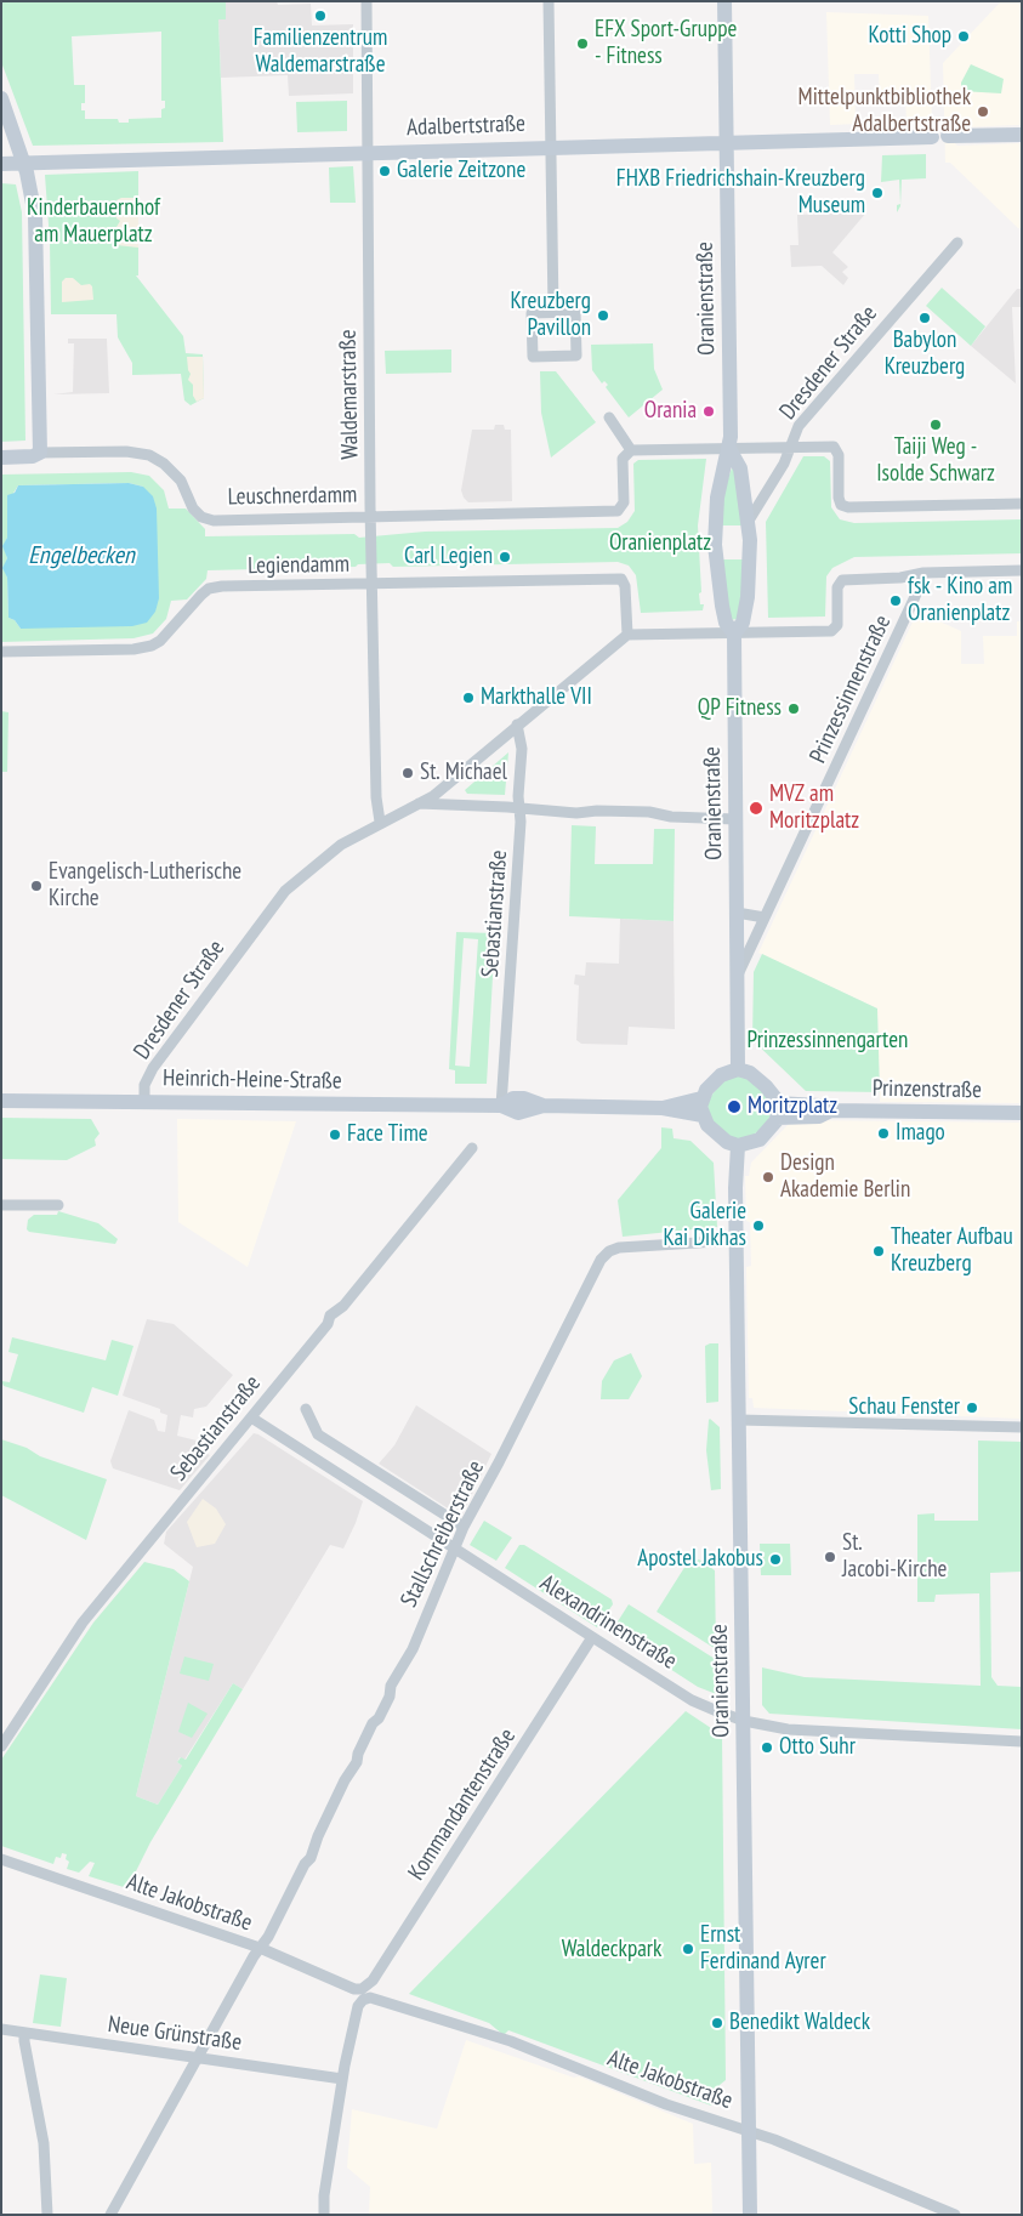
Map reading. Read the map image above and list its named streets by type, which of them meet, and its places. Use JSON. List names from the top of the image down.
{
  "streets": {
    "street": [
      "Adalbertstraße",
      "Oranienstraße",
      "Dresdener Straße",
      "Waldemarstraße",
      "Leuschnerdamm",
      "Legiendamm",
      "Prinzessinnenstraße",
      "Sebastianstraße",
      "Heinrich-Heine-Straße",
      "Prinzenstraße",
      "Stallschreiberstraße",
      "Alexandrinenstraße",
      "Kommandantenstraße",
      "Alte Jakobstraße",
      "Neue Grünstraße"
    ]
  },
  "crossings": [
    ["Adalbertstraße", "Oranienstraße"],
    ["Adalbertstraße", "Waldemarstraße"],
    ["Oranienstraße", "Dresdener Straße"],
    ["Oranienstraße", "Prinzessinnenstraße"],
    ["Oranienstraße", "Prinzenstraße"],
    ["Oranienstraße", "Stallschreiberstraße"],
    ["Oranienstraße", "Alexandrinenstraße"],
    ["Oranienstraße", "Alte Jakobstraße"],
    ["Dresdener Straße", "Waldemarstraße"],
    ["Dresdener Straße", "Legiendamm"],
    ["Dresdener Straße", "Sebastianstraße"],
    ["Dresdener Straße", "Heinrich-Heine-Straße"],
    ["Waldemarstraße", "Leuschnerdamm"],
    ["Waldemarstraße", "Legiendamm"],
    ["Sebastianstraße", "Heinrich-Heine-Straße"],
    ["Sebastianstraße", "Alexandrinenstraße"],
    ["Stallschreiberstraße", "Alexandrinenstraße"],
    ["Stallschreiberstraße", "Alte Jakobstraße"],
    ["Stallschreiberstraße", "Neue Grünstraße"],
    ["Alexandrinenstraße", "Kommandantenstraße"],
    ["Kommandantenstraße", "Alte Jakobstraße"],
    ["Kommandantenstraße", "Neue Grünstraße"]
  ],
  "water": ["Engelbecken"],
  "parks": [
    "Kinderbauernhof am Mauerplatz",
    "Oranienplatz",
    "Prinzessinnengarten",
    "Waldeckpark"
  ],
  "places": [
    "Familienzentrum Waldemarstraße",
    "Kotti Shop",
    "EFX Sport-Gruppe - Fitness",
    "Mittelpunktbibliothek Adalbertstraße",
    "Galerie Zeitzone",
    "FHXB Friedrichshain-Kreuzberg Museum",
    "Kreuzberg Pavillon",
    "Babylon Kreuzberg",
    "Orania",
    "Taiji Weg - Isolde Schwarz",
    "Carl Legien",
    "fsk - Kino am Oranienplatz",
    "Markthalle VII",
    "QP Fitness",
    "St. Michael",
    "MVZ am Moritzplatz",
    "Evangelisch-Lutherische Kirche",
    "Moritzplatz",
    "Imago",
    "Face Time",
    "Design Akademie Berlin",
    "Galerie Kai Dikhas",
    "Theater Aufbau Kreuzberg",
    "Schau Fenster",
    "St. Jacobi-Kirche",
    "Apostel Jakobus",
    "Otto Suhr",
    "Ernst Ferdinand Ayrer",
    "Benedikt Waldeck"
  ]
}
